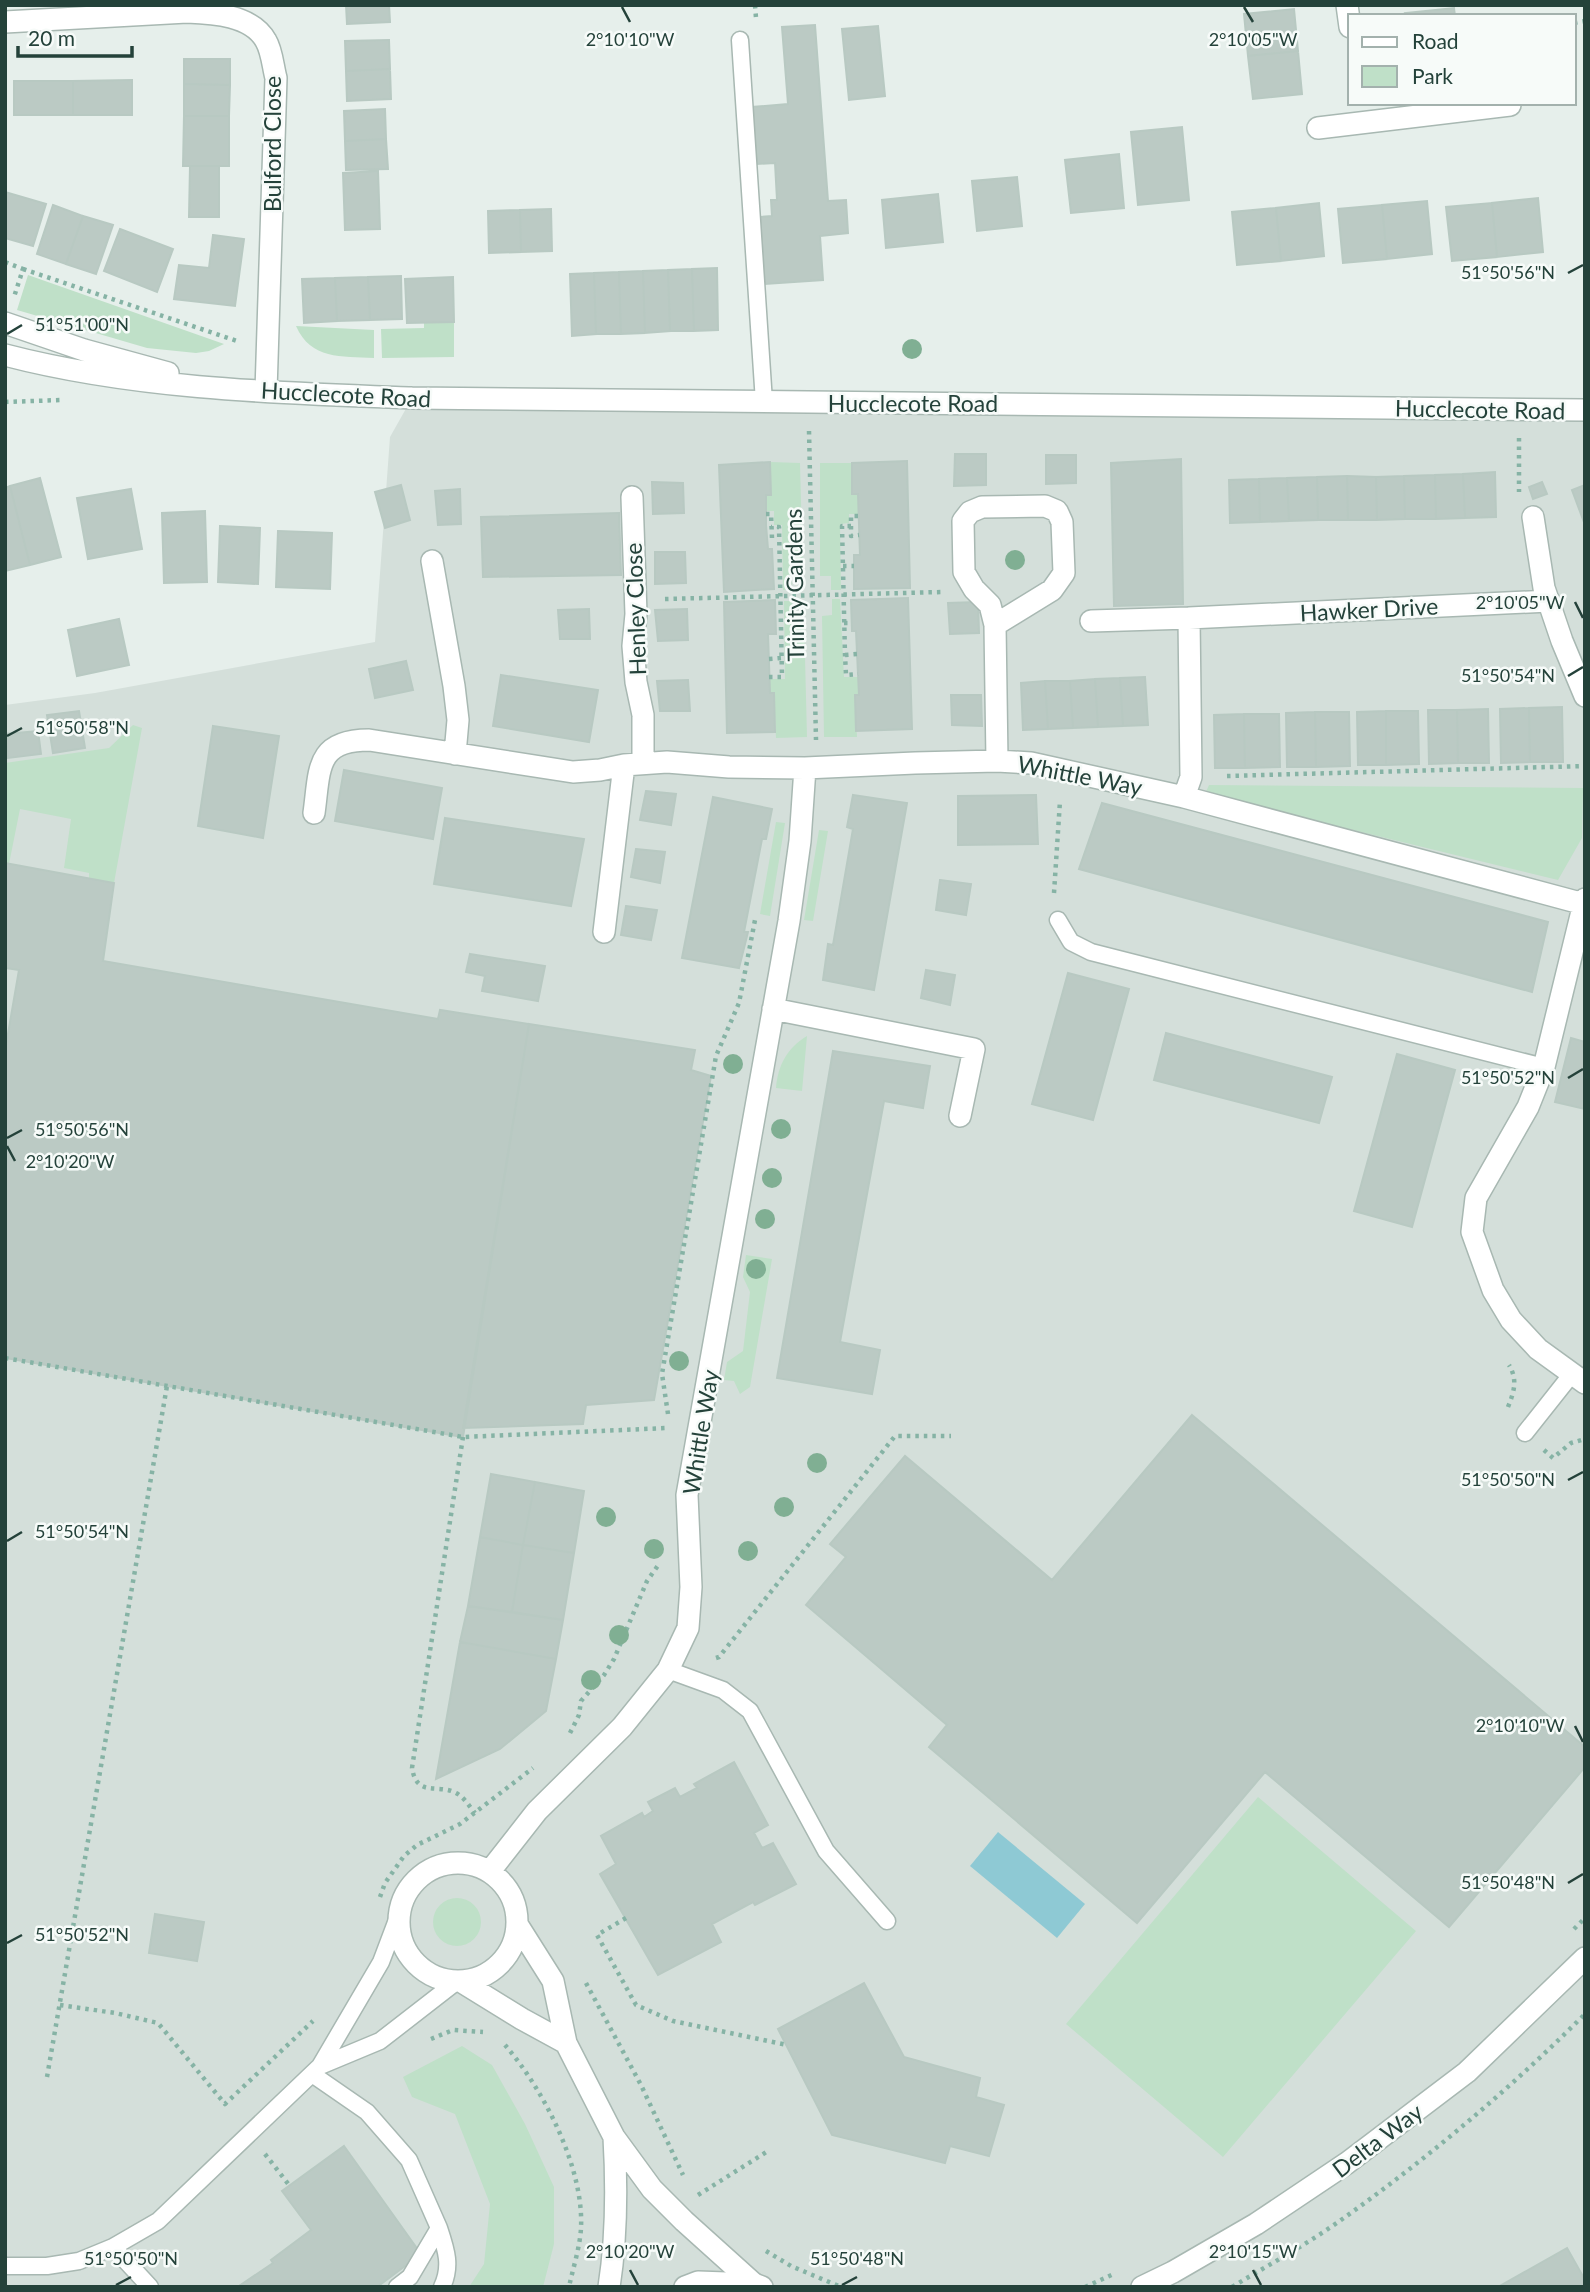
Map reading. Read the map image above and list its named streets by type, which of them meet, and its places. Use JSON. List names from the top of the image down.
{
  "streets": {
    "street": [
      "Bulford Close",
      "Hucclecote Road",
      "Henley Close",
      "Hawker Drive",
      "Whittle Way",
      "Delta Way"
    ],
    "path": ["Trinity Gardens"]
  },
  "crossings": [
    ["Bulford Close", "Hucclecote Road"],
    ["Hucclecote Road", "Trinity Gardens"],
    ["Trinity Gardens", "Whittle Way"]
  ],
  "legend": ["Road", "Park"],
  "scale_bar": "20 m",
  "coordinates": [
    "2°10'10\"W",
    "2°10'05\"W",
    "51°50'56\"N",
    "51°51'00\"N",
    "51°50'54\"N",
    "51°50'58\"N",
    "51°50'52\"N",
    "2°10'20\"W",
    "51°50'50\"N",
    "51°50'48\"N",
    "2°10'15\"W"
  ]
}
